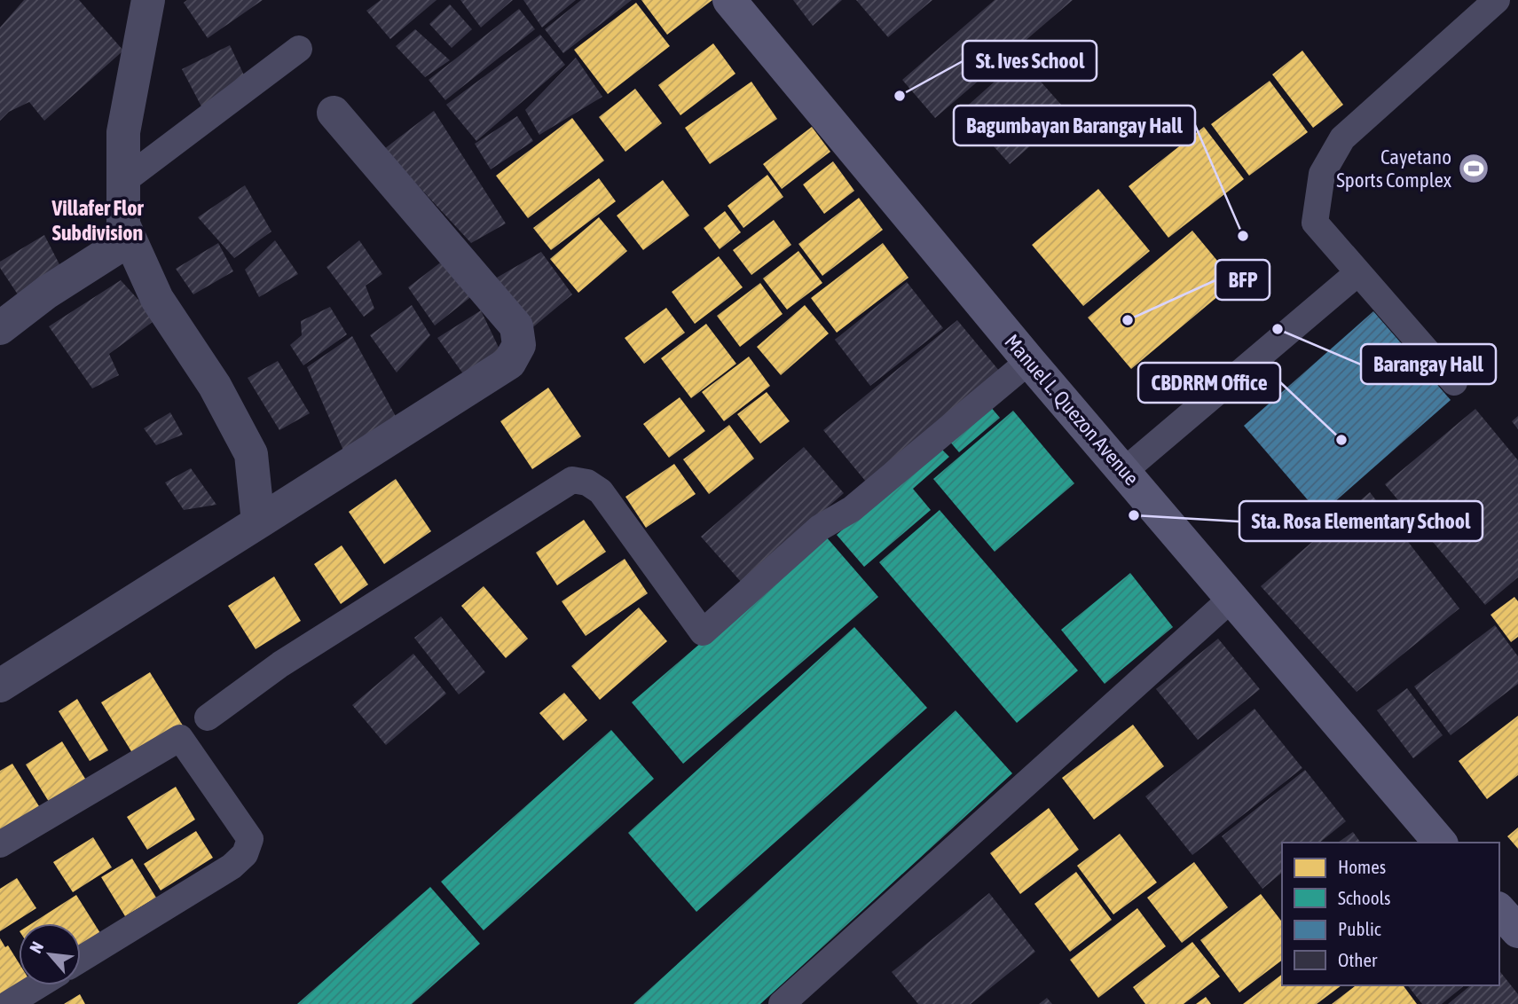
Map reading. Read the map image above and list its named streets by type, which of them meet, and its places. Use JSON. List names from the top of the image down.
{
  "streets": {
    "main road": ["Manuel L. Quezon Avenue"]
  },
  "districts": ["Villafer Flor Subdivision"],
  "places": {
    "other": [
      "St. Ives School",
      "Bagumbayan Barangay Hall",
      "BFP",
      "Barangay Hall",
      "CBDRRM Office",
      "Sta. Rosa Elementary School"
    ],
    "sports": ["Cayetano Sports Complex"]
  },
  "legend": [
    "Homes",
    "Schools",
    "Public",
    "Other"
  ],
  "north": "top left"
}
